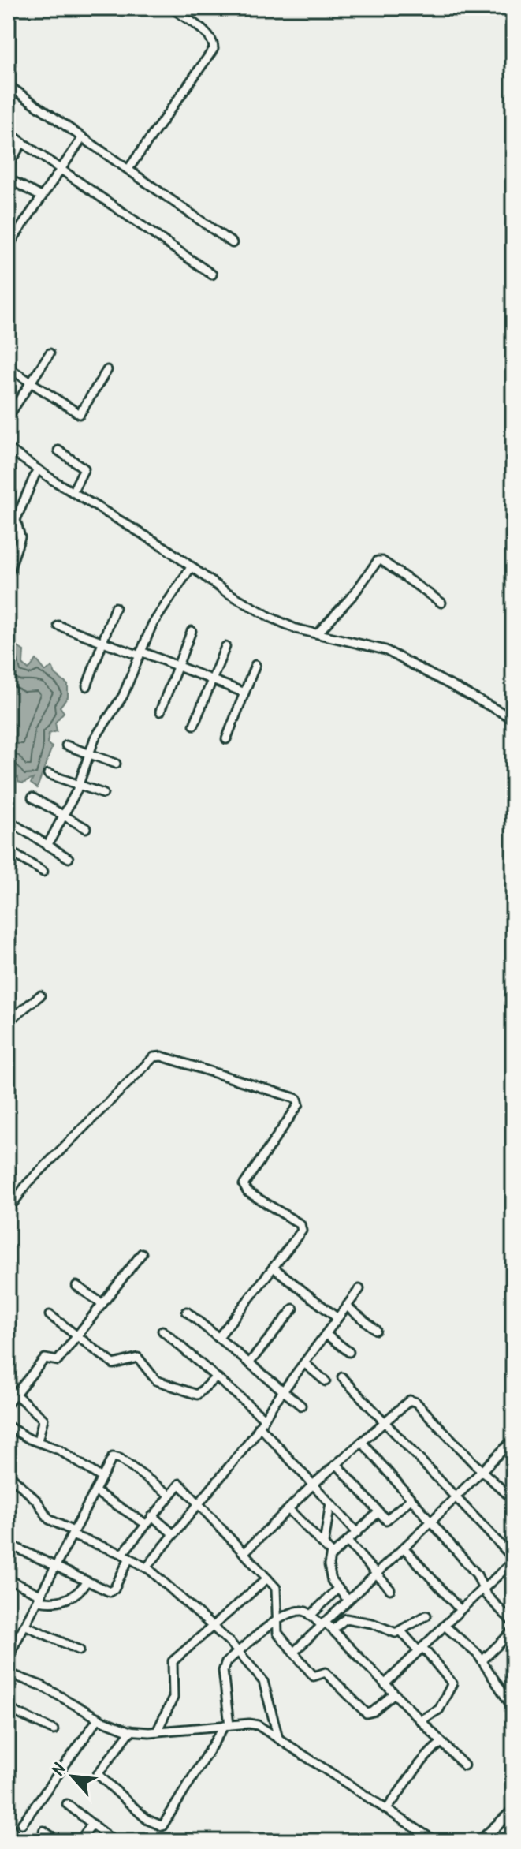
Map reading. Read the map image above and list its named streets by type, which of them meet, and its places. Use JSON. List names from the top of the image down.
{
  "north": "top left"
}
